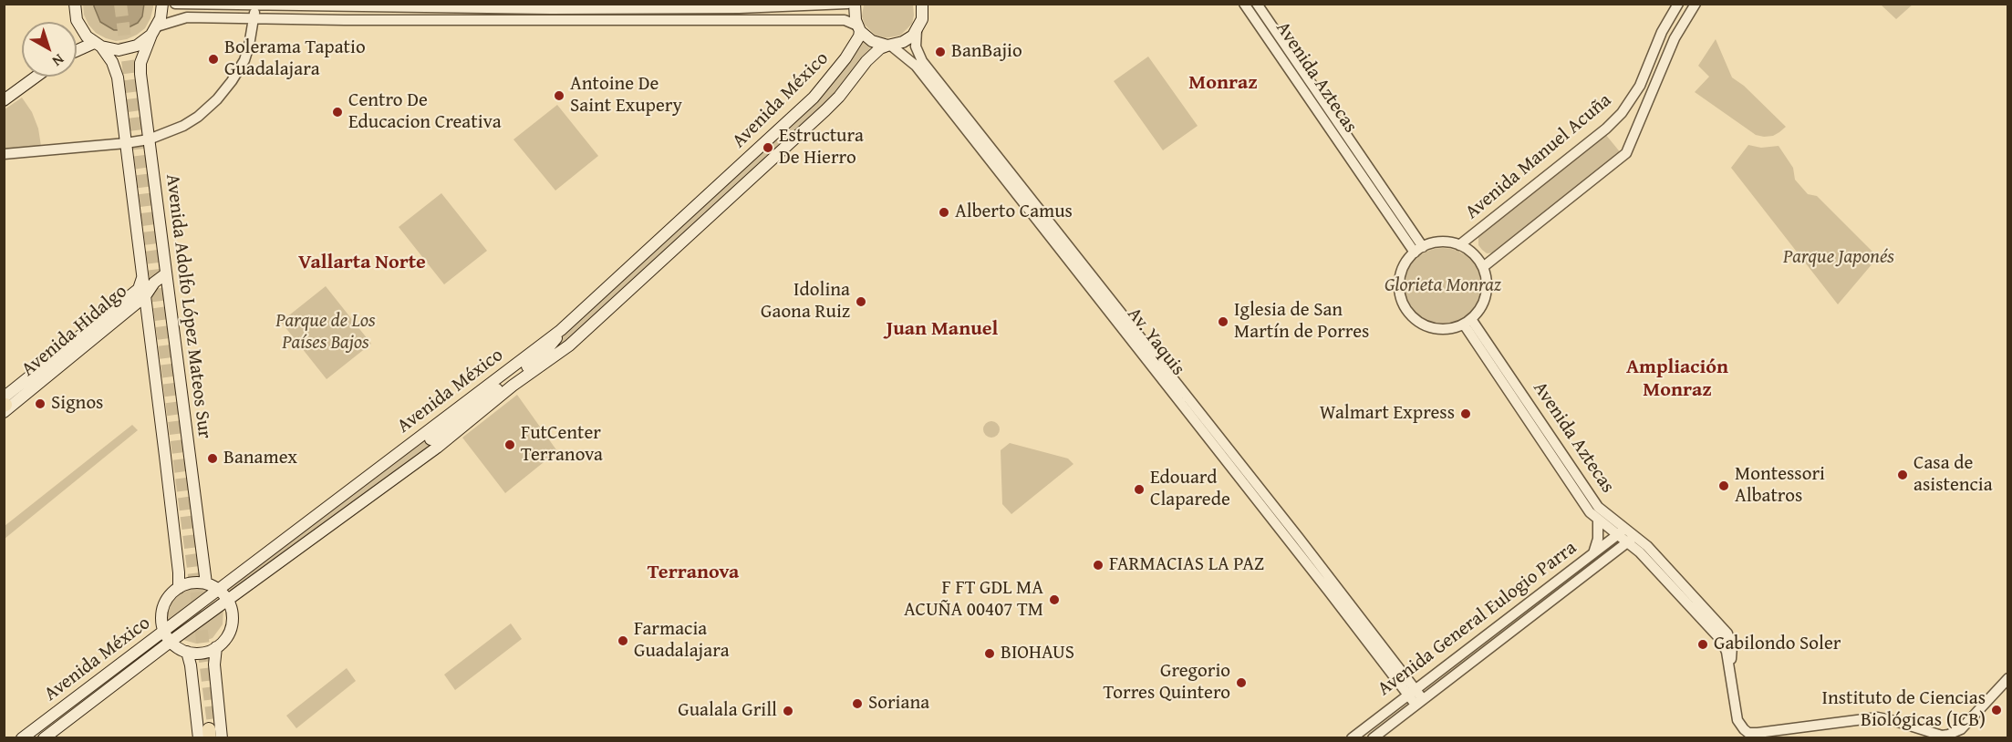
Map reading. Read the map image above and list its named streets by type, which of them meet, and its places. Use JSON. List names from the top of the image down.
{
  "streets": {
    "main road": ["Avenida México", "Avenida Adolfo López Mateos Sur", "Avenida Hidalgo"],
    "street": [
      "Avenida Aztecas",
      "Avenida Manuel Acuña",
      "Av. Yaquis",
      "Avenida General Eulogio Parra"
    ]
  },
  "crossings": [
    ["Avenida Aztecas", "Avenida Manuel Acuña"],
    ["Avenida Aztecas", "Avenida General Eulogio Parra"],
    ["Avenida México", "Av. Yaquis"],
    ["Avenida Adolfo López Mateos Sur", "Avenida Hidalgo"],
    ["Av. Yaquis", "Avenida General Eulogio Parra"]
  ],
  "districts": [
    "Monraz",
    "Vallarta Norte",
    "Juan Manuel",
    "Ampliación Monraz",
    "Terranova"
  ],
  "parks": ["Parque Japonés", "Glorieta Monraz", "Parque de Los Países Bajos"],
  "places": [
    "BanBajio",
    "Bolerama Tapatio Guadalajara",
    "Antoine De Saint Exupery",
    "Centro De Educacion Creativa",
    "Estructura De Hierro",
    "Alberto Camus",
    "Idolina Gaona Ruiz",
    "Iglesia de San Martín de Porres",
    "Signos",
    "Walmart Express",
    "FutCenter Terranova",
    "Banamex",
    "Casa de asistencia",
    "Montessori Albatros",
    "Edouard Claparede",
    "FARMACIAS LA PAZ",
    "F FT GDL MA ACUÑA 00407 TM",
    "Farmacia Guadalajara",
    "Gabilondo Soler",
    "BIOHAUS",
    "Gregorio Torres Quintero",
    "Soriana",
    "Instituto de Ciencias Biológicas (ICB)",
    "Gualala Grill"
  ],
  "north": "bottom right"
}
